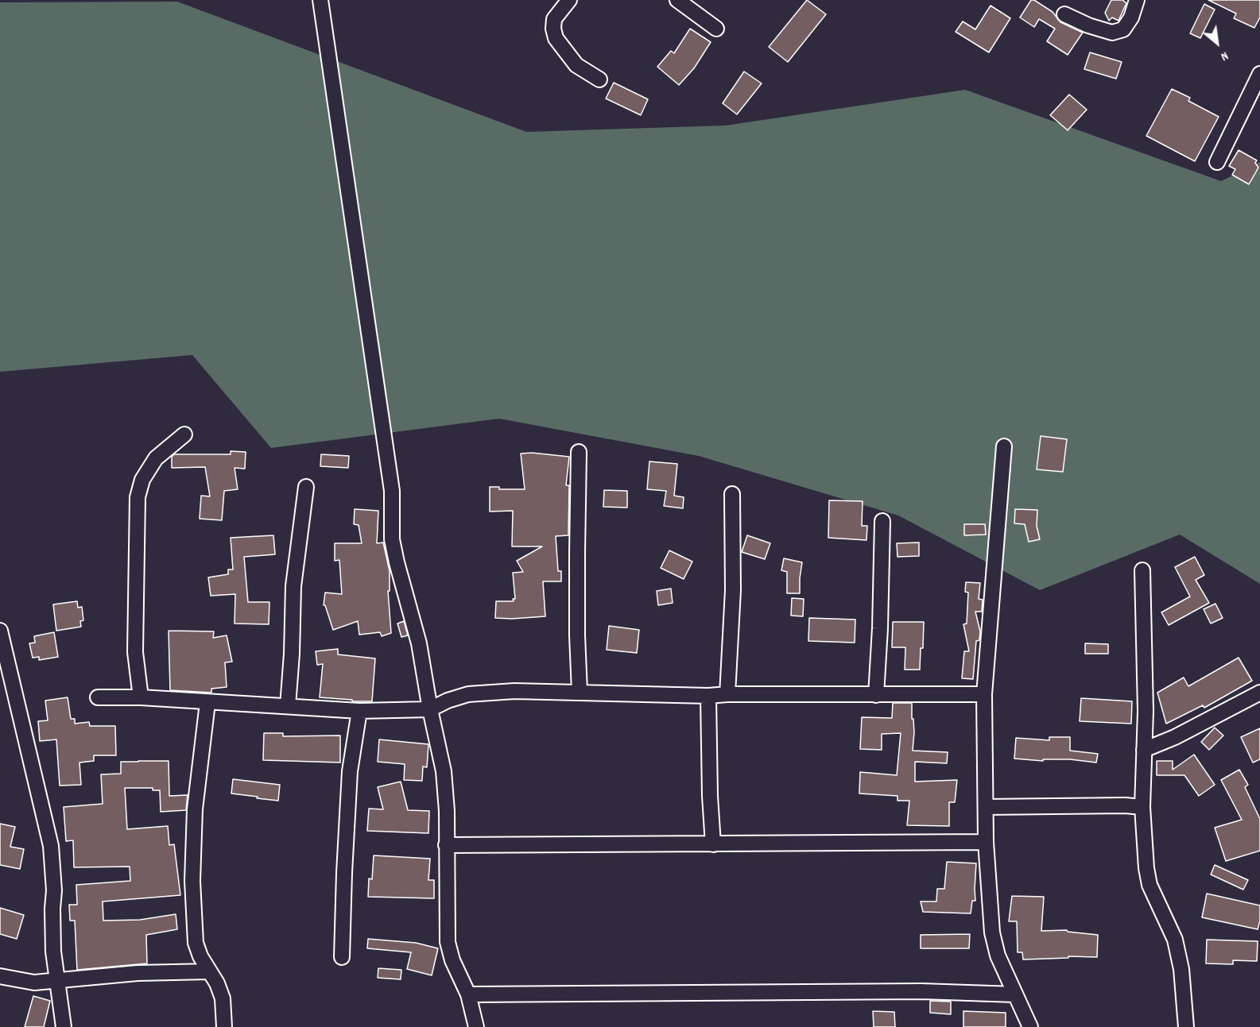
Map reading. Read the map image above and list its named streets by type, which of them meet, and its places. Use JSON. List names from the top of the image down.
{
  "north": "bottom right"
}
